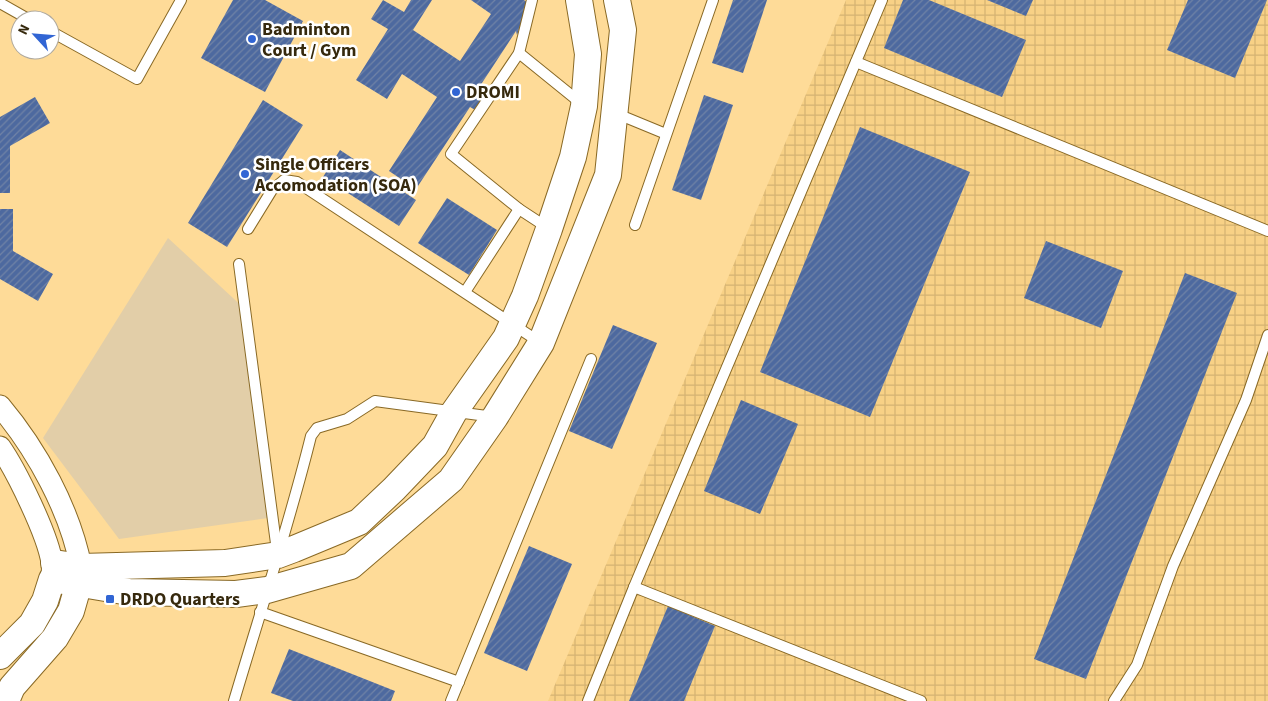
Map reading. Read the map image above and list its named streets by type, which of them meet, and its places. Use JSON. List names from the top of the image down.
{
  "places": {
    "other": ["Badminton Court / Gym", "DROMI", "Single Officers Accomodation (SOA)"],
    "transit": ["DRDO Quarters"]
  },
  "north": "top left"
}
